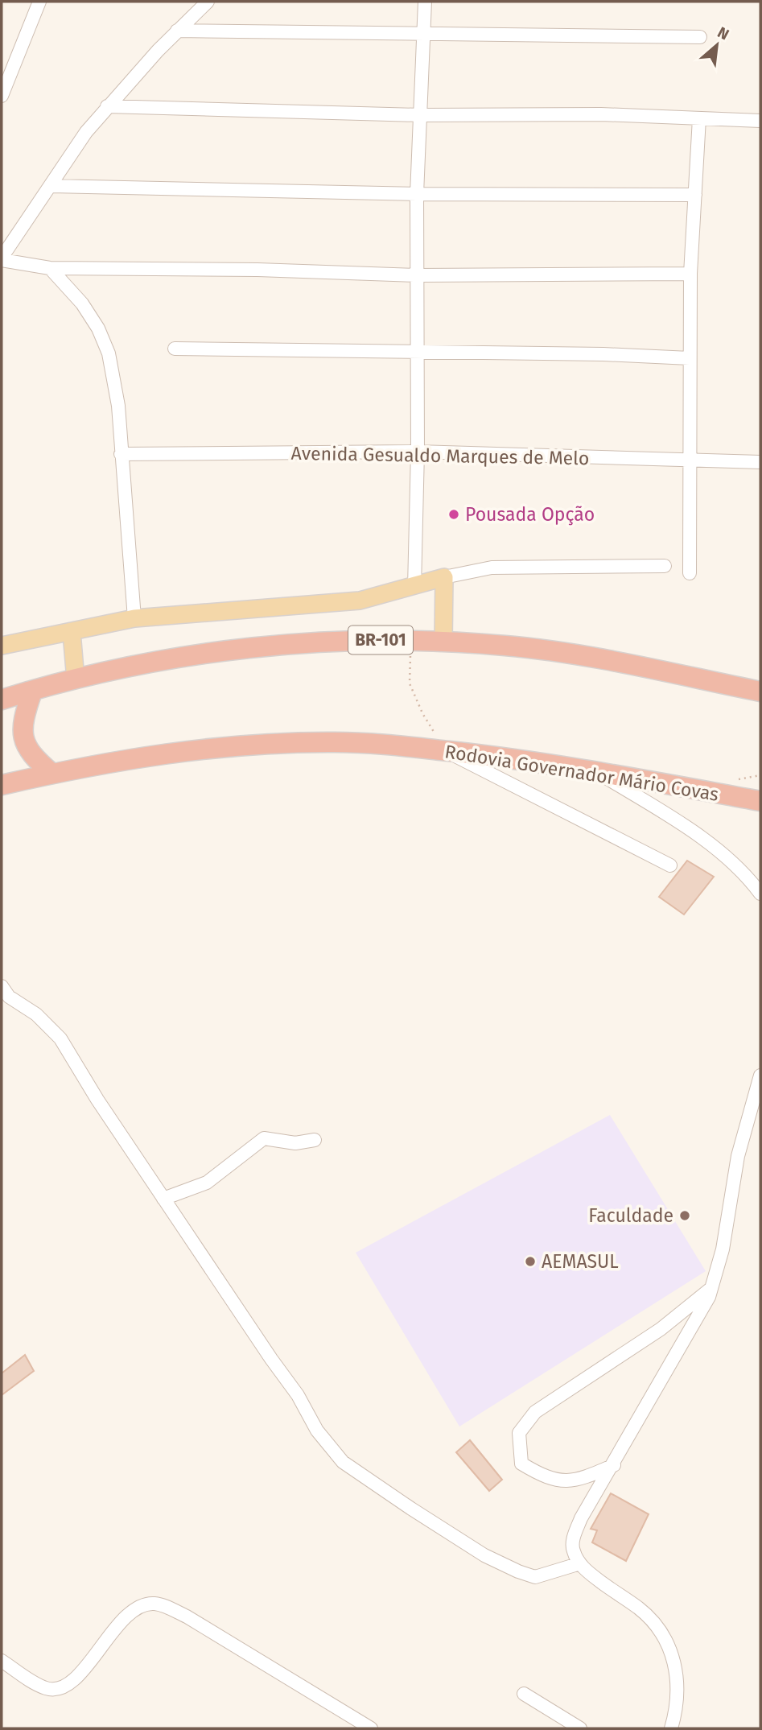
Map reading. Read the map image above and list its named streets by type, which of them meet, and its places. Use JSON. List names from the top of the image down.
{
  "streets": {
    "highway": ["BR-101", "Rodovia Governador Mário Covas"],
    "street": ["Avenida Gesualdo Marques de Melo"]
  },
  "places": ["Pousada Opção", "Faculdade", "AEMASUL"],
  "north": "top right"
}
